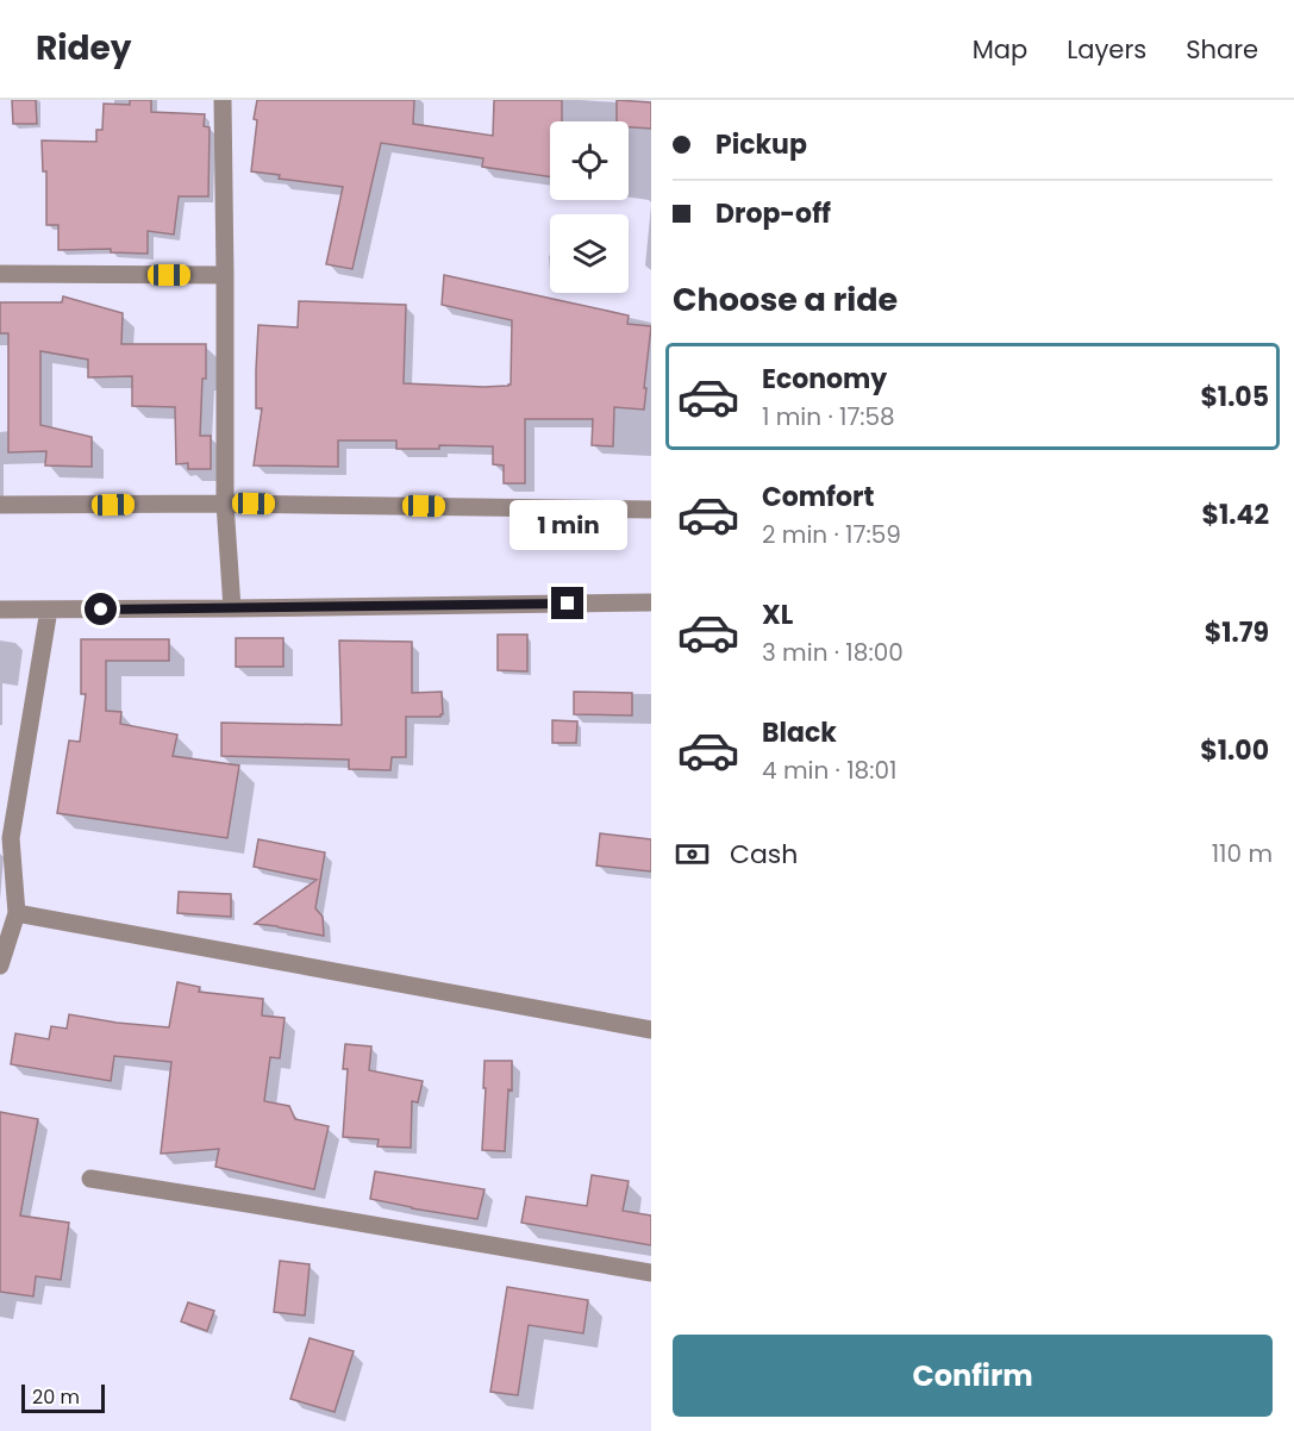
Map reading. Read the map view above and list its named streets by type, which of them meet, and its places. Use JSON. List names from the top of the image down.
{
  "scale_bar": "20 m",
  "page": {
    "header": "Ridey",
    "nav": ["Map", "Layers", "Share"],
    "banner": ["Pickup", "Drop-off"],
    "heading": "Choose a ride",
    "list": [
      {
        "name": "Economy",
        "note": "1 min · 17:58",
        "value": "$1.05"
      },
      {
        "name": "Comfort",
        "note": "2 min · 17:59",
        "value": "$1.42"
      },
      {
        "name": "XL",
        "note": "3 min · 18:00",
        "value": "$1.79"
      },
      {
        "name": "Black",
        "note": "4 min · 18:01",
        "value": "$1.00"
      }
    ],
    "bubble": "1 min",
    "pay": ["Cash", "110 m"],
    "buttons": "Confirm",
    "scale": "20 m"
  }
}
